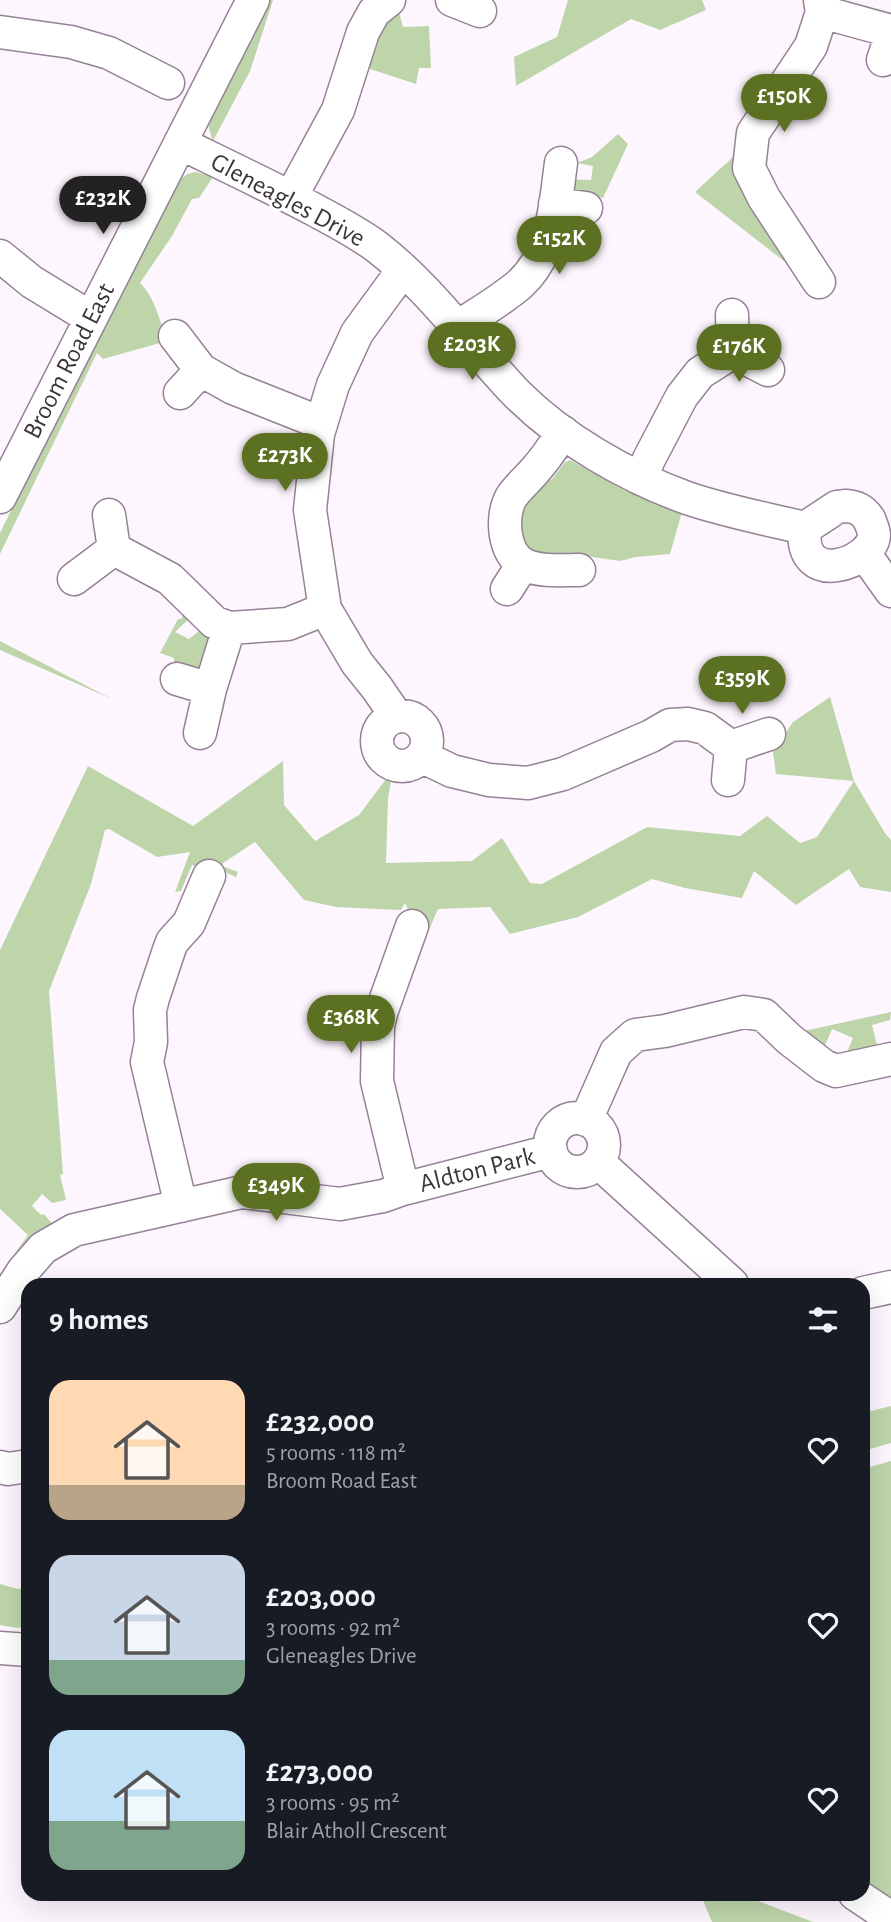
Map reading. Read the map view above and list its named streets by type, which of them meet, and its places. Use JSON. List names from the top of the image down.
{
  "streets": {
    "street": ["Gleneagles Drive", "Broom Road East", "Aldton Park"]
  },
  "crossings": [
    ["Gleneagles Drive", "Broom Road East"]
  ],
  "page": {
    "price": [
      "£150K",
      "£232K",
      "£152K",
      "£203K",
      "£176K",
      "£273K",
      "£359K",
      "£368K",
      "£349K"
    ],
    "heading": "9 homes",
    "list": [
      {
        "name": "£232,000",
        "note": "5 rooms · 118 m² · Broom Road East"
      },
      {
        "name": "£203,000",
        "note": "3 rooms · 92 m² · Gleneagles Drive"
      },
      {
        "name": "£273,000",
        "note": "3 rooms · 95 m² · Blair Atholl Crescent"
      }
    ]
  }
}
